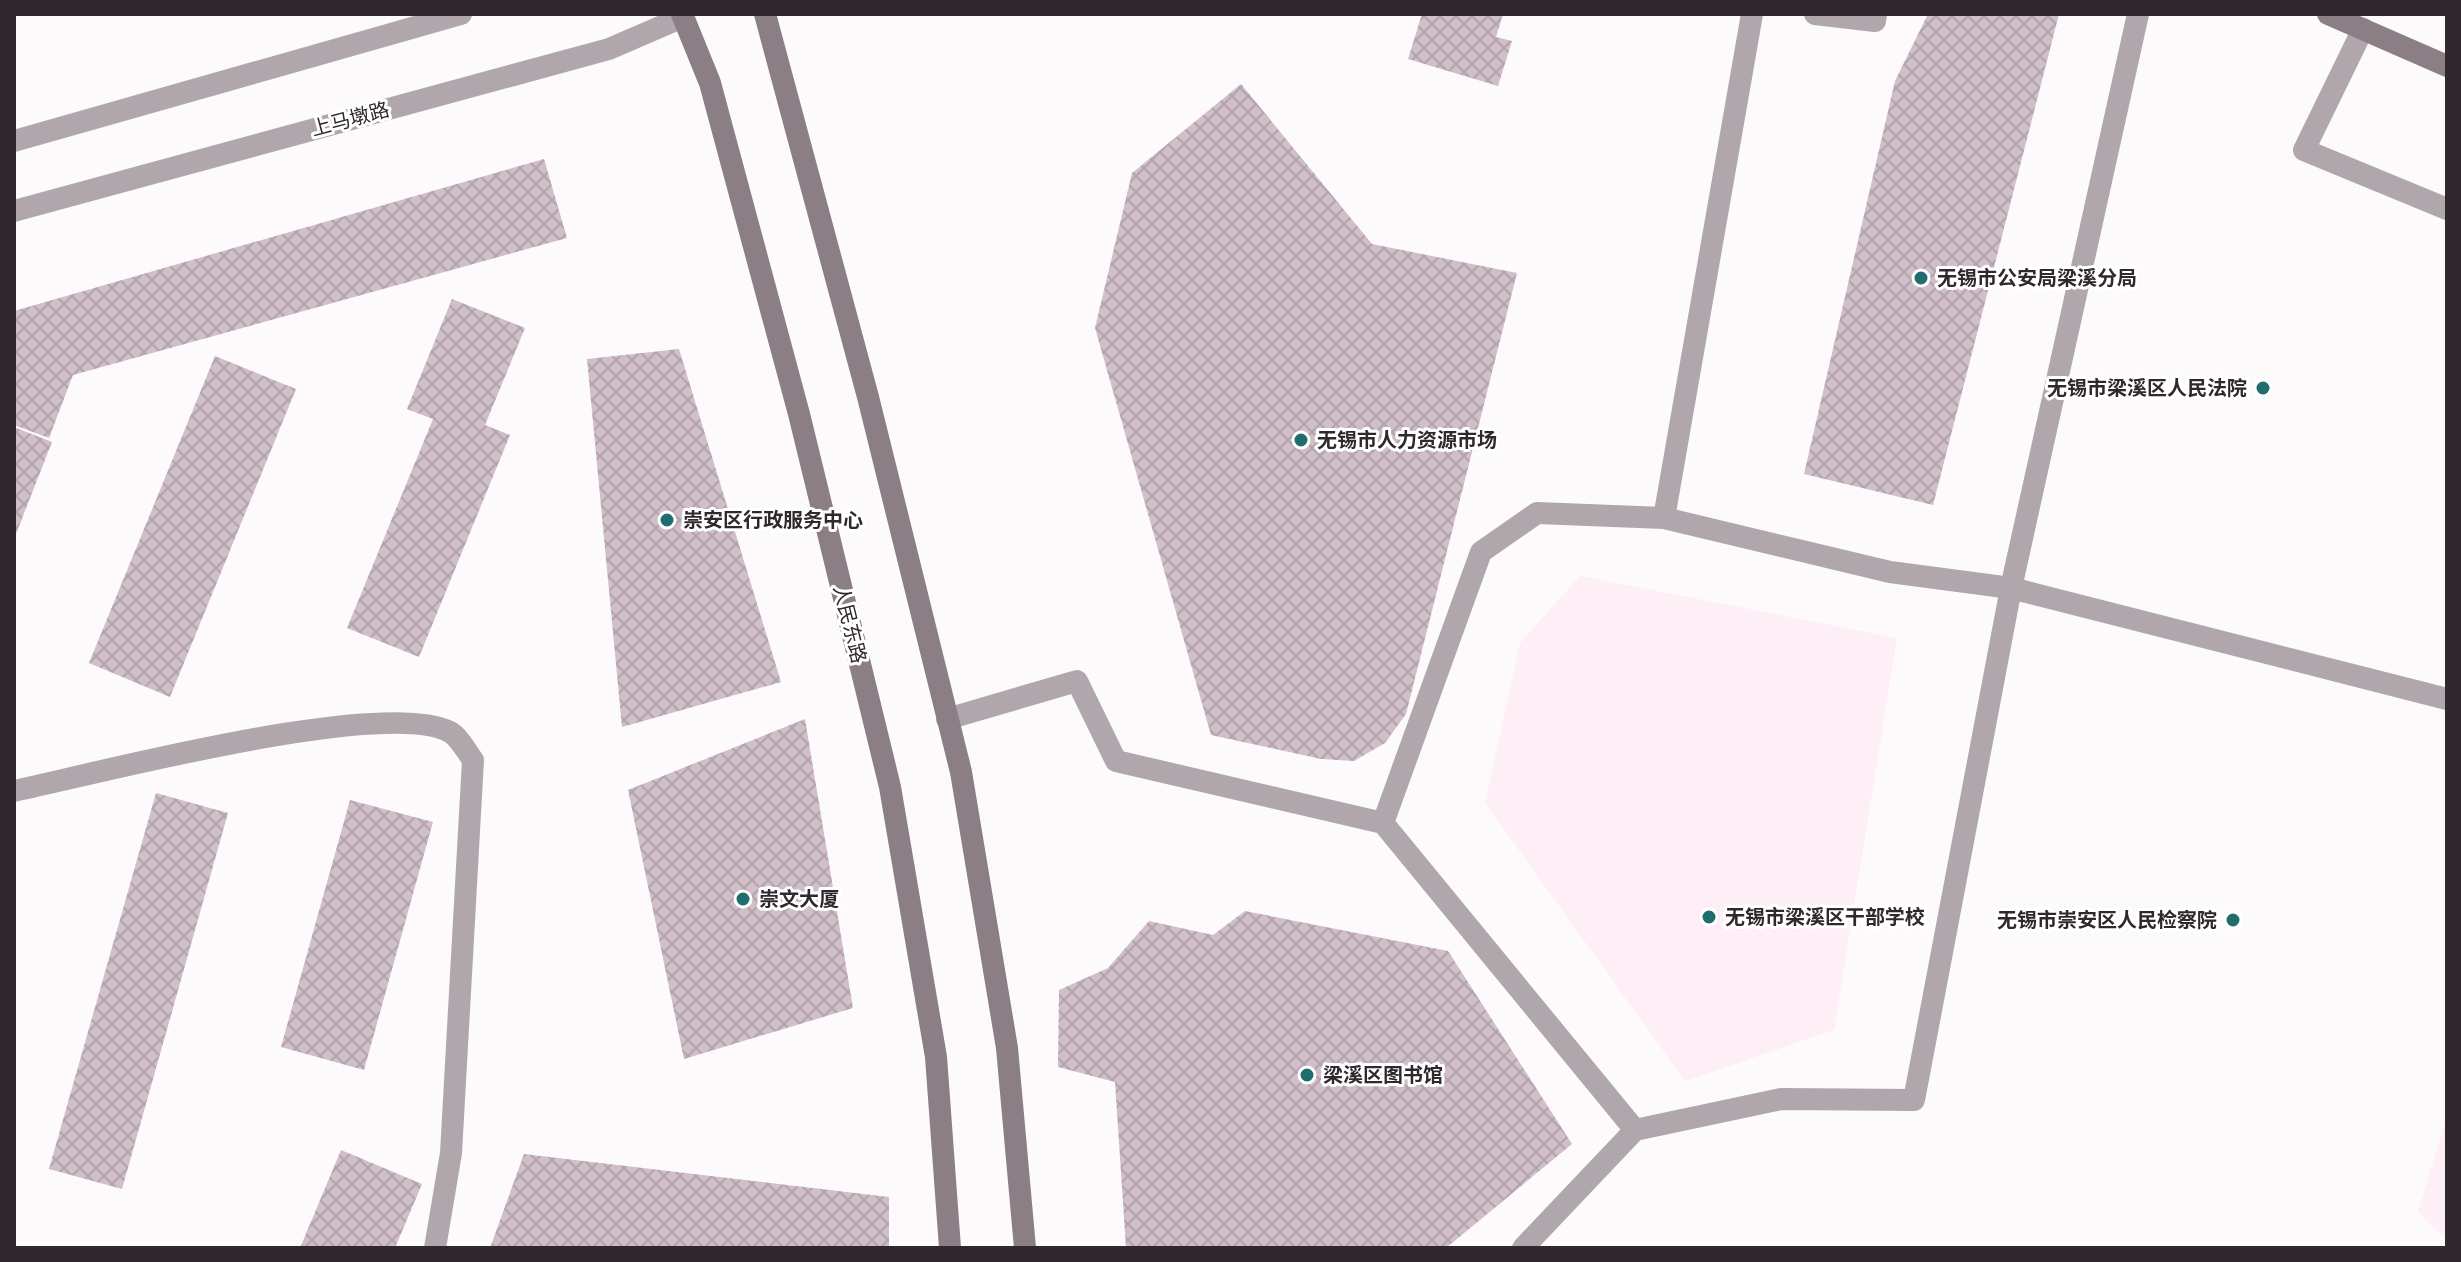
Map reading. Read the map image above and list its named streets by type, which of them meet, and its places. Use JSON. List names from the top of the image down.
{
  "streets": {
    "main road": ["人民东路"],
    "street": ["上马墩路"]
  },
  "crossings": [
    ["上马墩路", "人民东路"]
  ],
  "places": [
    "无锡市公安局梁溪分局",
    "无锡市梁溪区人民法院",
    "无锡市人力资源市场",
    "崇安区行政服务中心",
    "崇文大厦",
    "无锡市梁溪区干部学校",
    "无锡市崇安区人民检察院",
    "梁溪区图书馆"
  ]
}
